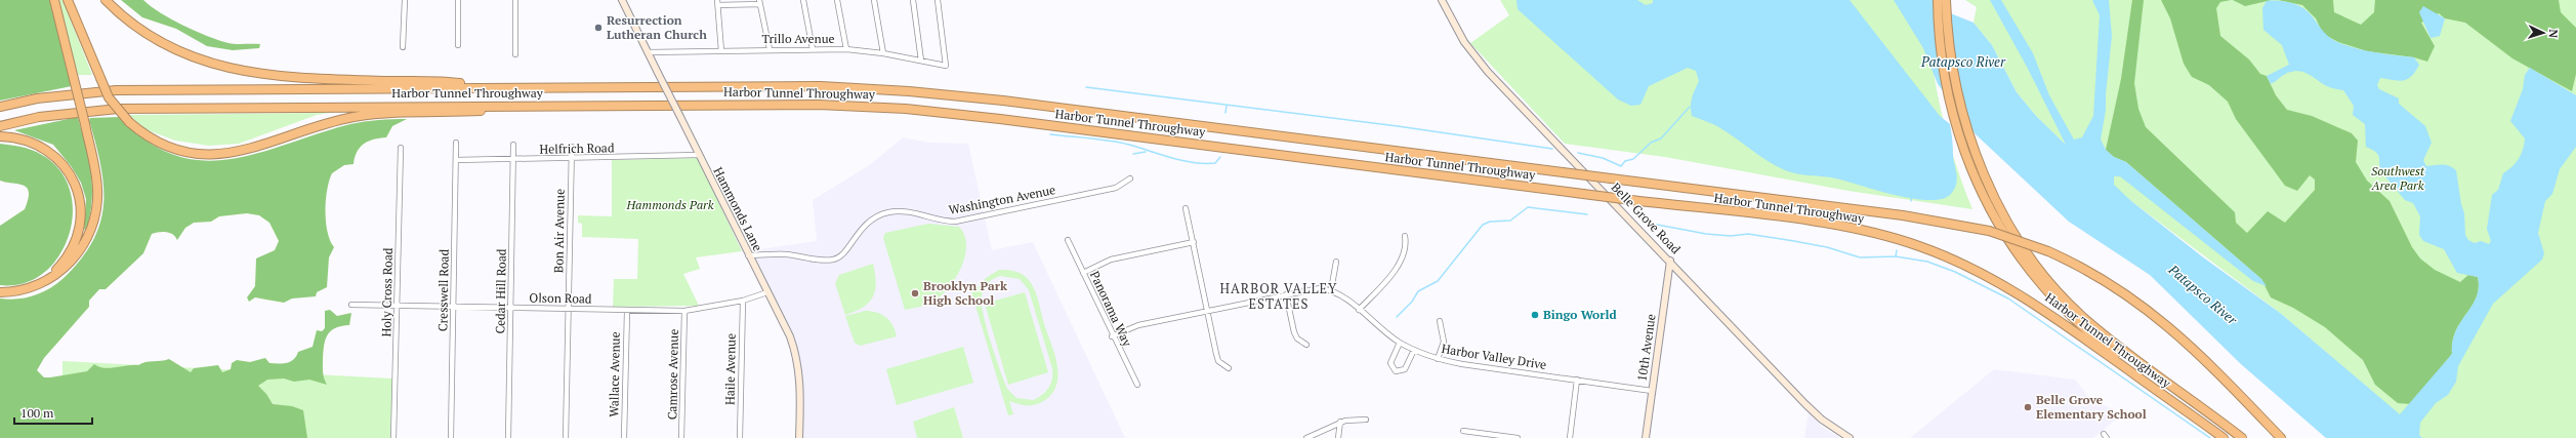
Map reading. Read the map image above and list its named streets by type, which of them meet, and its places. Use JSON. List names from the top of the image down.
{
  "streets": {
    "highway": ["Harbor Tunnel Throughway"],
    "street": [
      "Trillo Avenue",
      "Helfrich Road",
      "Washington Avenue",
      "Hammonds Lane",
      "Belle Grove Road",
      "Bon Air Avenue",
      "Cresswell Road",
      "Cedar Hill Road",
      "Holy Cross Road",
      "Olson Road",
      "Panorama Way",
      "10th Avenue",
      "Harbor Valley Drive",
      "Haile Avenue",
      "Wallace Avenue",
      "Camrose Avenue"
    ]
  },
  "crossings": [
    ["Trillo Avenue", "Hammonds Lane"],
    ["Helfrich Road", "Hammonds Lane"],
    ["Helfrich Road", "Bon Air Avenue"],
    ["Helfrich Road", "Cresswell Road"],
    ["Helfrich Road", "Cedar Hill Road"],
    ["Washington Avenue", "Hammonds Lane"],
    ["Hammonds Lane", "Olson Road"],
    ["Belle Grove Road", "10th Avenue"],
    ["Bon Air Avenue", "Olson Road"],
    ["Cresswell Road", "Olson Road"],
    ["Cedar Hill Road", "Olson Road"],
    ["Holy Cross Road", "Olson Road"],
    ["Olson Road", "Haile Avenue"],
    ["Olson Road", "Wallace Avenue"],
    ["Olson Road", "Camrose Avenue"],
    ["10th Avenue", "Harbor Valley Drive"]
  ],
  "districts": ["HARBOR VALLEY ESTATES"],
  "water": ["Patapsco River"],
  "parks": ["Southwest Area Park", "Hammonds Park"],
  "places": [
    "Resurrection Lutheran Church",
    "Brooklyn Park High School",
    "Bingo World",
    "Belle Grove Elementary School"
  ],
  "scale_bar": "100 m",
  "north": "right"
}
